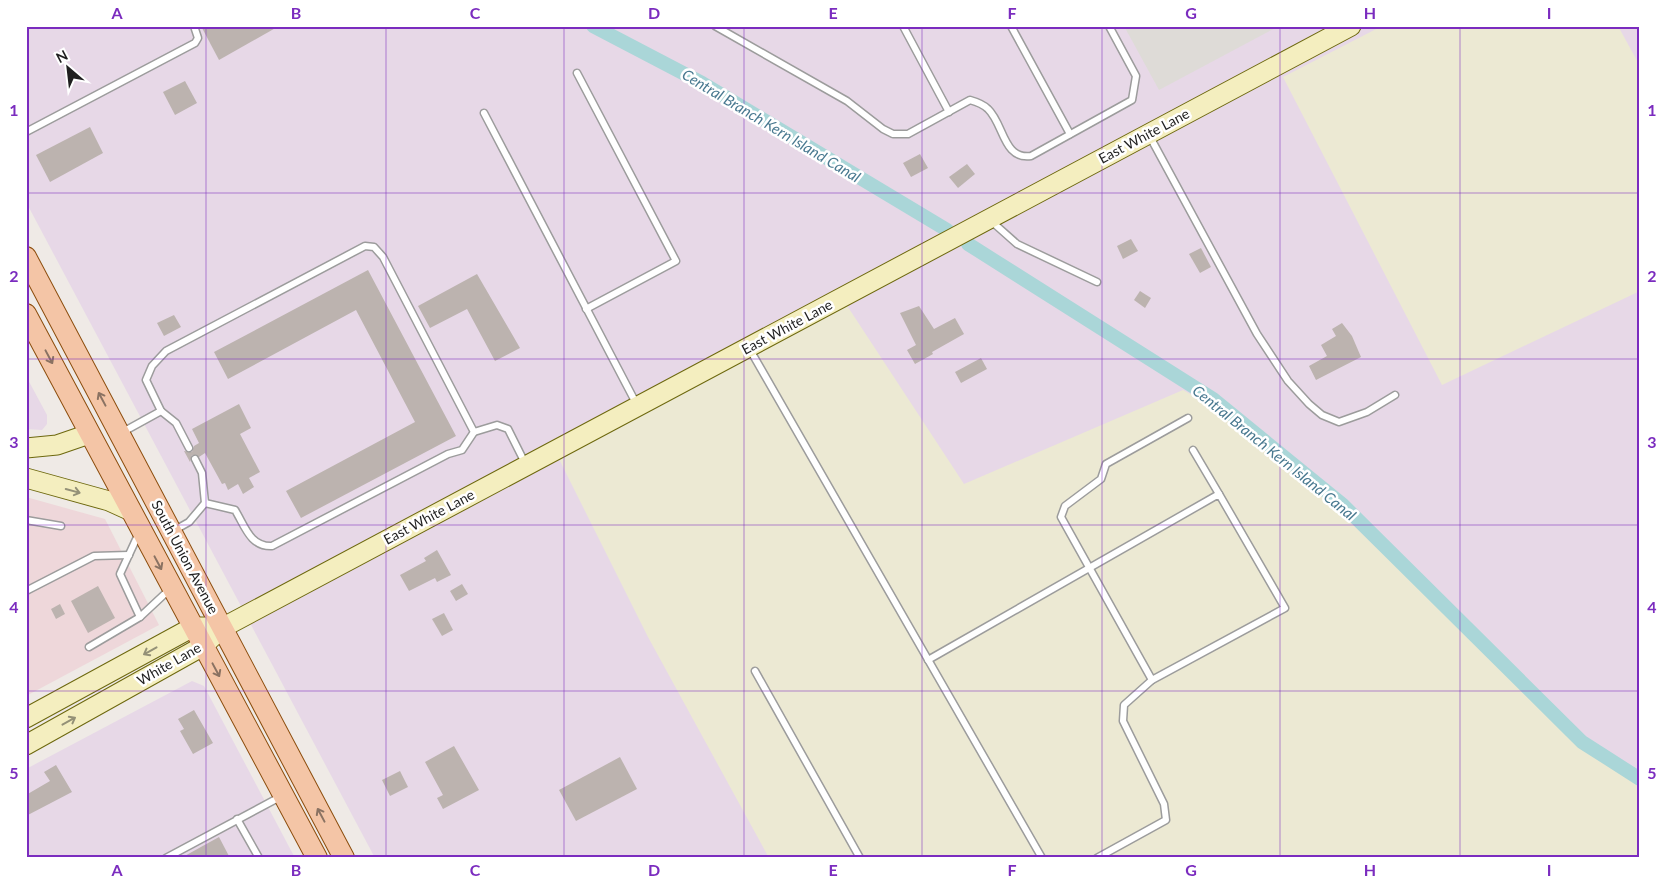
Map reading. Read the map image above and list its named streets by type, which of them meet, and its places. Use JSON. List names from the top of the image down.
{
  "streets": {
    "main road": ["South Union Avenue"],
    "street": ["East White Lane", "White Lane"]
  },
  "crossings": [
    ["East White Lane", "South Union Avenue"],
    ["East White Lane", "White Lane"],
    ["South Union Avenue", "White Lane"]
  ],
  "water": ["Central Branch Kern Island Canal"],
  "north": "top left",
  "grid": {
    "columns": [
      "A",
      "B",
      "C",
      "D",
      "E",
      "F",
      "G",
      "H",
      "I"
    ],
    "rows": [
      "1",
      "2",
      "3",
      "4",
      "5"
    ]
  }
}
